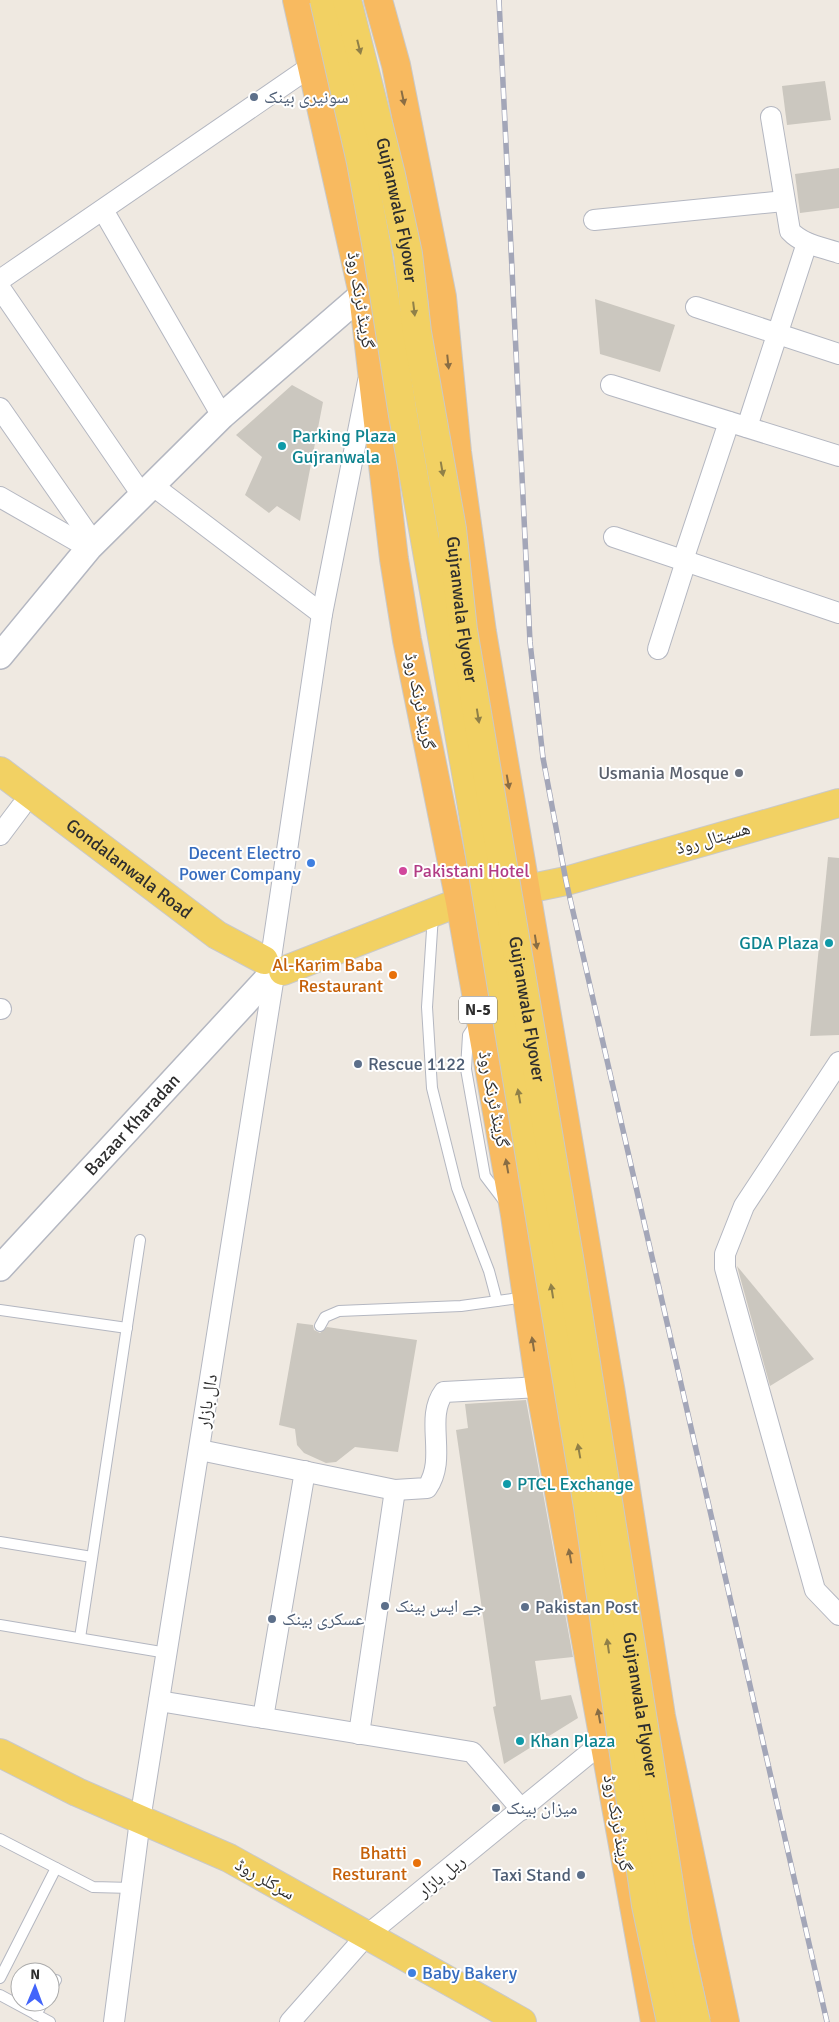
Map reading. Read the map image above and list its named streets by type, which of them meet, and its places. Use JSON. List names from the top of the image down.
{
  "streets": {
    "highway": ["گرینڈ ٹرنک روڈ", "N-5"],
    "main road": [
      "Gujranwala Flyover",
      "ھسپتال روڈ",
      "Gondalanwala Road",
      "سرکلر روڈ"
    ],
    "street": ["Bazaar Kharadan", "دال بازار", "ریل بازار"]
  },
  "crossings": [
    ["گرینڈ ٹرنک روڈ", "دال بازار"],
    ["گرینڈ ٹرنک روڈ", "ریل بازار"],
    ["Gondalanwala Road", "Bazaar Kharadan"],
    ["Gondalanwala Road", "دال بازار"],
    ["Bazaar Kharadan", "دال بازار"],
    ["دال بازار", "سرکلر روڈ"],
    ["ریل بازار", "سرکلر روڈ"]
  ],
  "places": [
    "سونیری بینک",
    "Parking Plaza Gujranwala",
    "Usmania Mosque",
    "Decent Electro Power Company",
    "Pakistani Hotel",
    "GDA Plaza",
    "Al-Karim Baba Restaurant",
    "Rescue 1122",
    "PTCL Exchange",
    "جے ایس بینک",
    "Pakistan Post",
    "عسکری بینک",
    "Khan Plaza",
    "میزان بینک",
    "Bhatti Resturant",
    "Taxi Stand",
    "Baby Bakery"
  ],
  "north": "top"
}
